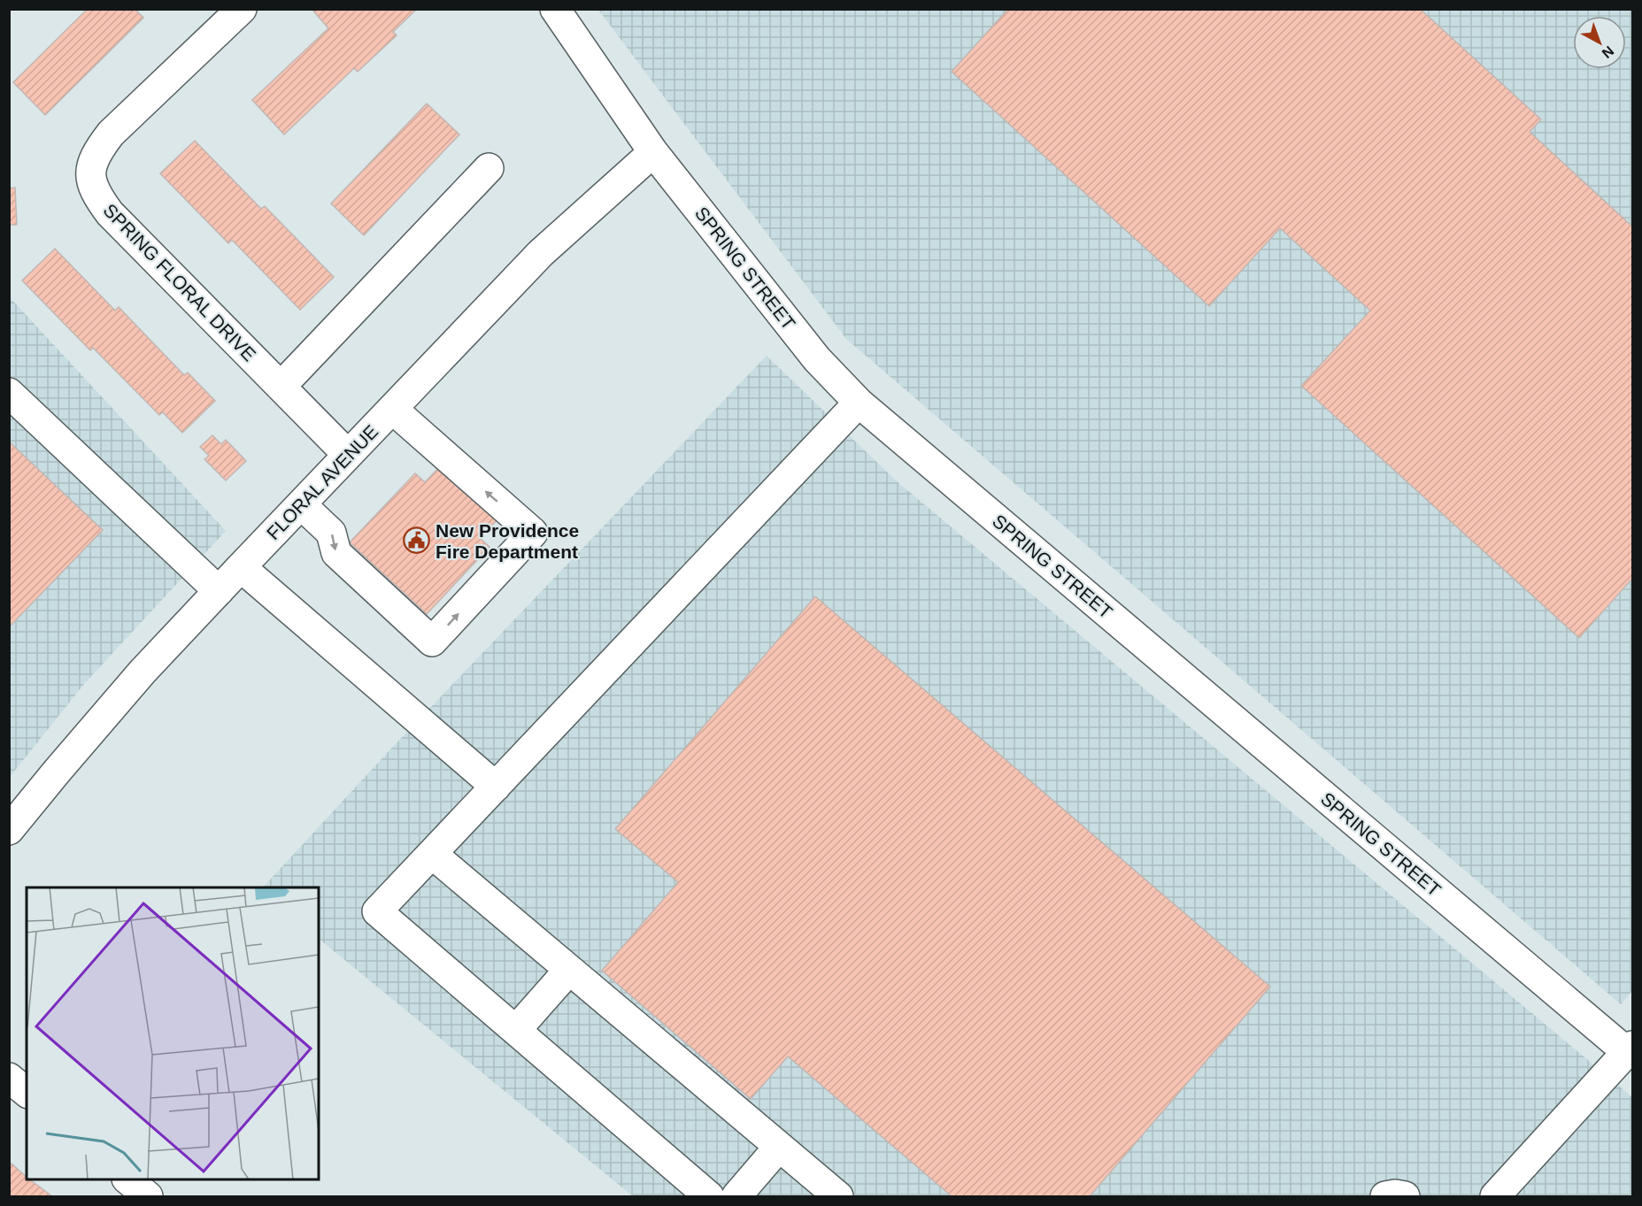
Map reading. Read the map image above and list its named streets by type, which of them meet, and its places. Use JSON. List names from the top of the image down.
{
  "streets": {
    "street": ["SPRING STREET", "SPRING FLORAL DRIVE", "FLORAL AVENUE"]
  },
  "crossings": [
    ["SPRING STREET", "FLORAL AVENUE"],
    ["SPRING FLORAL DRIVE", "FLORAL AVENUE"]
  ],
  "places": {
    "public building": ["New Providence Fire Department"]
  },
  "north": "bottom right"
}
